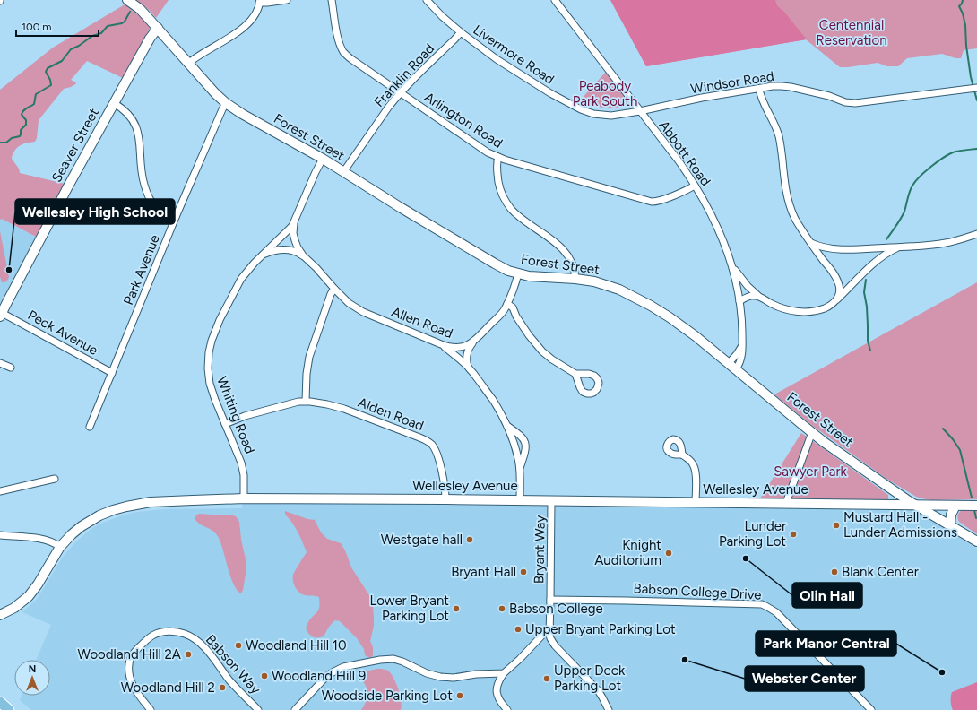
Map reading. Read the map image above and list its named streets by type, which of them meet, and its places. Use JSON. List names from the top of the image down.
{
  "streets": {
    "street": [
      "Livermore Road",
      "Franklin Road",
      "Windsor Road",
      "Arlington Road",
      "Forest Street",
      "Seaver Street",
      "Abbott Road",
      "Park Avenue",
      "Allen Road",
      "Peck Avenue",
      "Alden Road",
      "Whiting Road",
      "Wellesley Avenue",
      "Bryant Way",
      "Babson College Drive",
      "Babson Way"
    ]
  },
  "crossings": [
    ["Livermore Road", "Franklin Road"],
    ["Livermore Road", "Windsor Road"],
    ["Livermore Road", "Abbott Road"],
    ["Franklin Road", "Arlington Road"],
    ["Franklin Road", "Forest Street"],
    ["Windsor Road", "Abbott Road"],
    ["Arlington Road", "Abbott Road"],
    ["Forest Street", "Seaver Street"],
    ["Forest Street", "Abbott Road"],
    ["Forest Street", "Park Avenue"],
    ["Forest Street", "Whiting Road"],
    ["Forest Street", "Wellesley Avenue"],
    ["Seaver Street", "Peck Avenue"],
    ["Park Avenue", "Peck Avenue"],
    ["Allen Road", "Whiting Road"],
    ["Alden Road", "Whiting Road"],
    ["Alden Road", "Wellesley Avenue"],
    ["Whiting Road", "Wellesley Avenue"],
    ["Wellesley Avenue", "Bryant Way"],
    ["Bryant Way", "Babson College Drive"]
  ],
  "parks": ["Centennial Reservation", "Peabody Park South", "Sawyer Park"],
  "places": [
    "Wellesley High School",
    "Mustard Hall - Lunder Admissions",
    "Lunder Parking Lot",
    "Westgate hall",
    "Knight Auditorium",
    "Olin Hall",
    "Bryant Hall",
    "Blank Center",
    "Lower Bryant Parking Lot",
    "Babson College",
    "Upper Bryant Parking Lot",
    "Woodland Hill 10",
    "Woodland Hill 2A",
    "Webster Center",
    "Park Manor Central",
    "Woodland Hill 9",
    "Upper Deck Parking Lot",
    "Woodland Hill 2",
    "Woodside Parking Lot"
  ],
  "scale_bar": "100 m",
  "north": "top"
}
